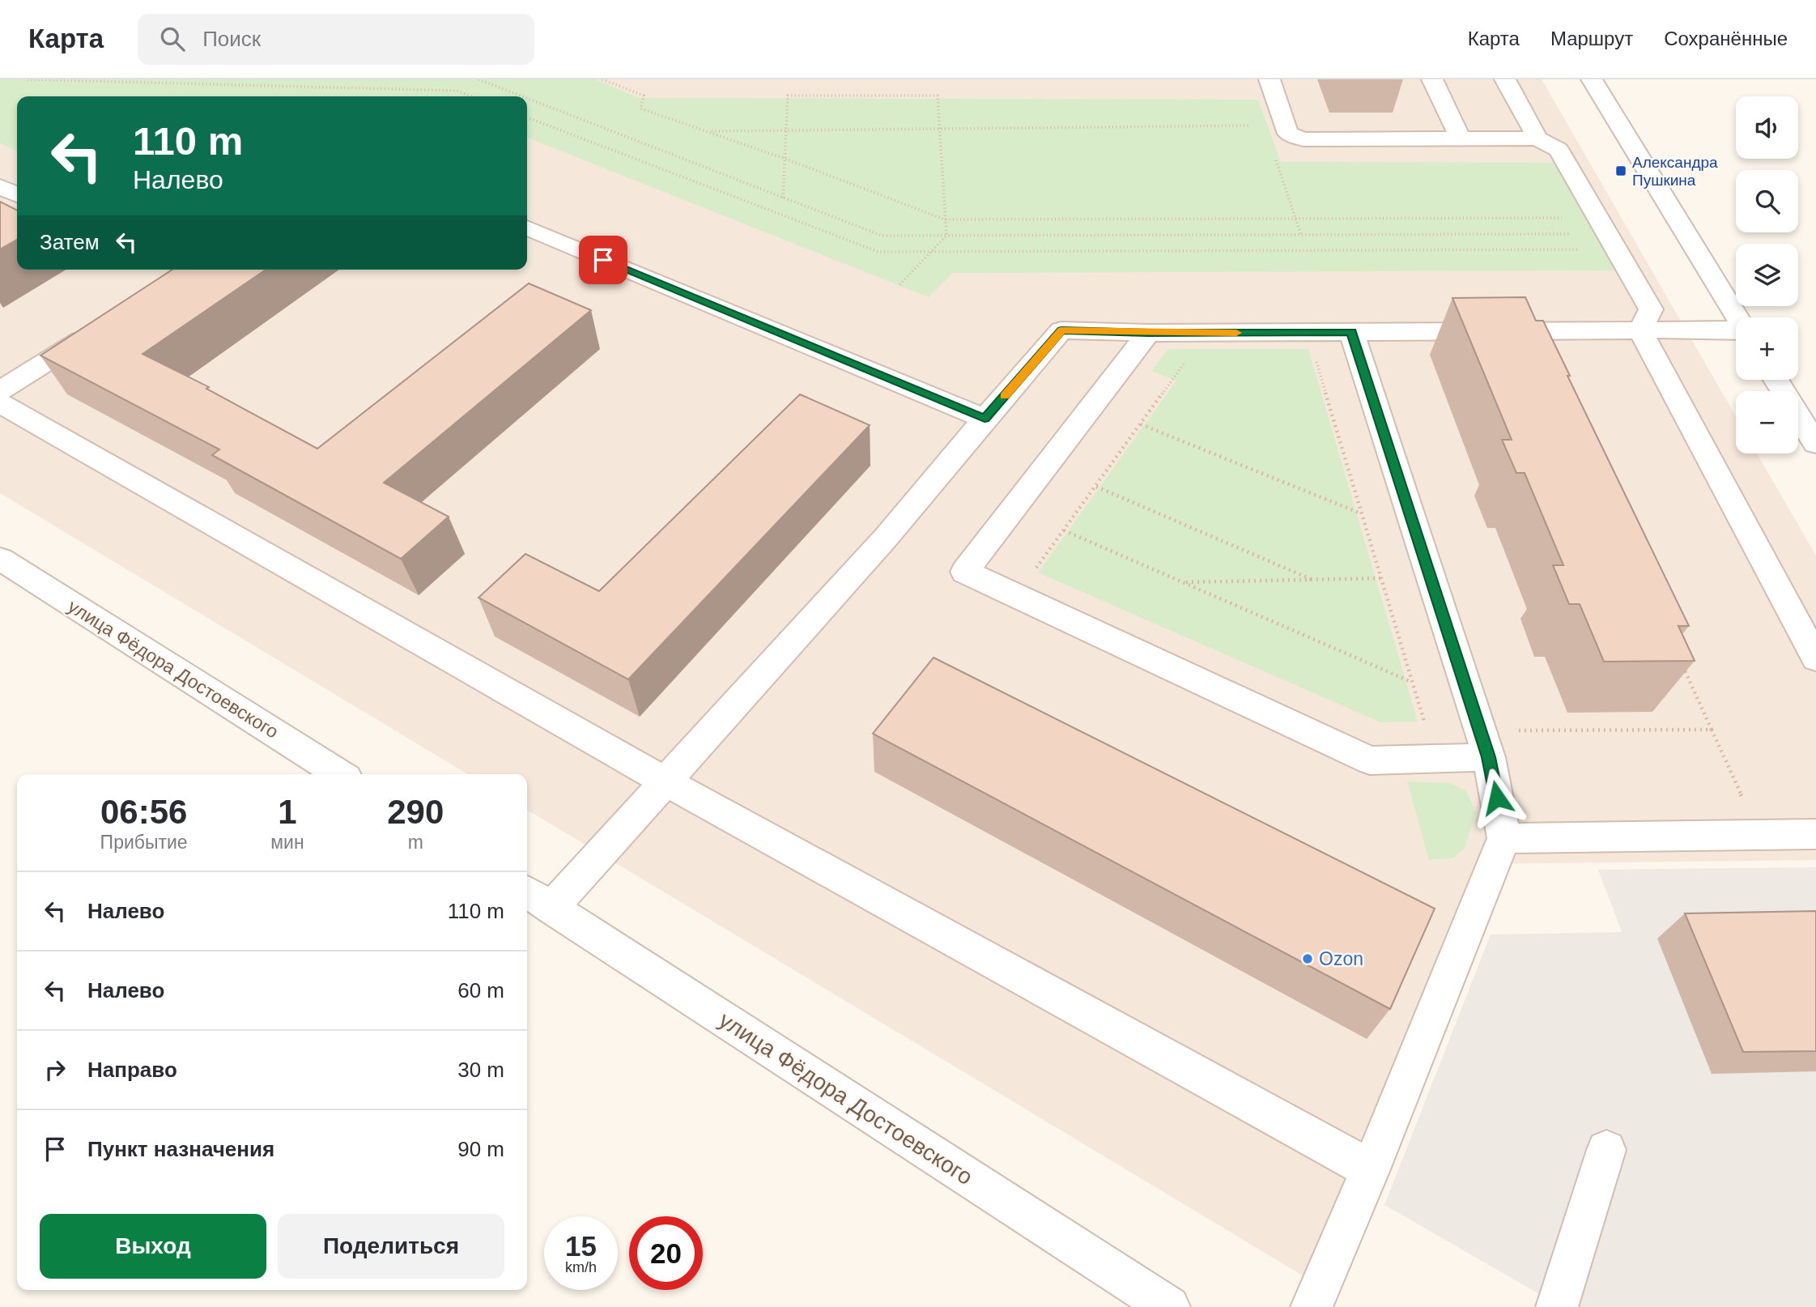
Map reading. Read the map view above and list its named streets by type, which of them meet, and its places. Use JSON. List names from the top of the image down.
{
  "streets": {
    "street": ["улица Фёдора Достоевского"]
  },
  "places": {
    "transit": ["Александра Пушкина"],
    "other": ["Ozon"]
  },
  "page": {
    "header": "Карта",
    "search": "Поиск",
    "nav": ["Карта", "Маршрут", "Сохранённые"],
    "map_buttons": ["+", "−"],
    "turn": ["110 m", "Налево"],
    "then": "Затем",
    "eta": [
      "06:56",
      "Прибытие",
      "1",
      "мин",
      "290",
      "m"
    ],
    "list": [
      {
        "name": "Налево",
        "value": "110 m"
      },
      {
        "name": "Налево",
        "value": "60 m"
      },
      {
        "name": "Направо",
        "value": "30 m"
      },
      {
        "name": "Пункт назначения",
        "value": "90 m"
      }
    ],
    "buttons": ["Выход", "Поделиться"],
    "speed": "15 km/h",
    "limit": "20"
  }
}
